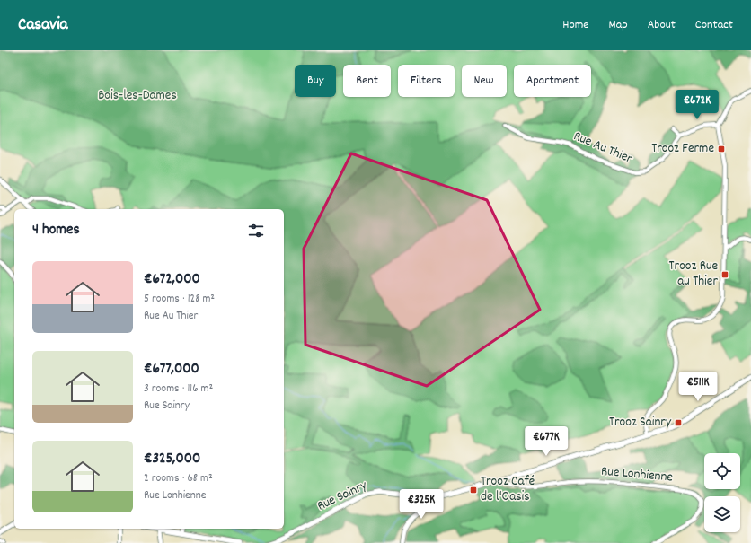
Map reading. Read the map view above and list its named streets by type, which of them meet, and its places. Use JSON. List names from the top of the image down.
{
  "streets": {
    "street": ["Rue Au Thier", "Rue Lonhienne", "Rue Sainry"]
  },
  "crossings": [
    ["Rue Lonhienne", "Rue Sainry"]
  ],
  "parks": ["Bois-les-Dames"],
  "places": {
    "transit": [
      "Trooz Ferme",
      "Trooz Rue au Thier",
      "Trooz Sainry",
      "Trooz Café de l'Oasis"
    ]
  },
  "page": {
    "header": "Casavia",
    "nav": [
      "Home",
      "Map",
      "About",
      "Contact"
    ],
    "chip": [
      "Buy",
      "Rent",
      "Filters",
      "New",
      "Apartment"
    ],
    "price": [
      "€672K",
      "€511K",
      "€677K",
      "€325K"
    ],
    "heading": "4 homes",
    "list": [
      {
        "name": "€672,000",
        "note": "5 rooms · 128 m² · Rue Au Thier"
      },
      {
        "name": "€677,000",
        "note": "3 rooms · 116 m² · Rue Sainry"
      },
      {
        "name": "€325,000",
        "note": "2 rooms · 68 m² · Rue Lonhienne"
      }
    ]
  }
}
